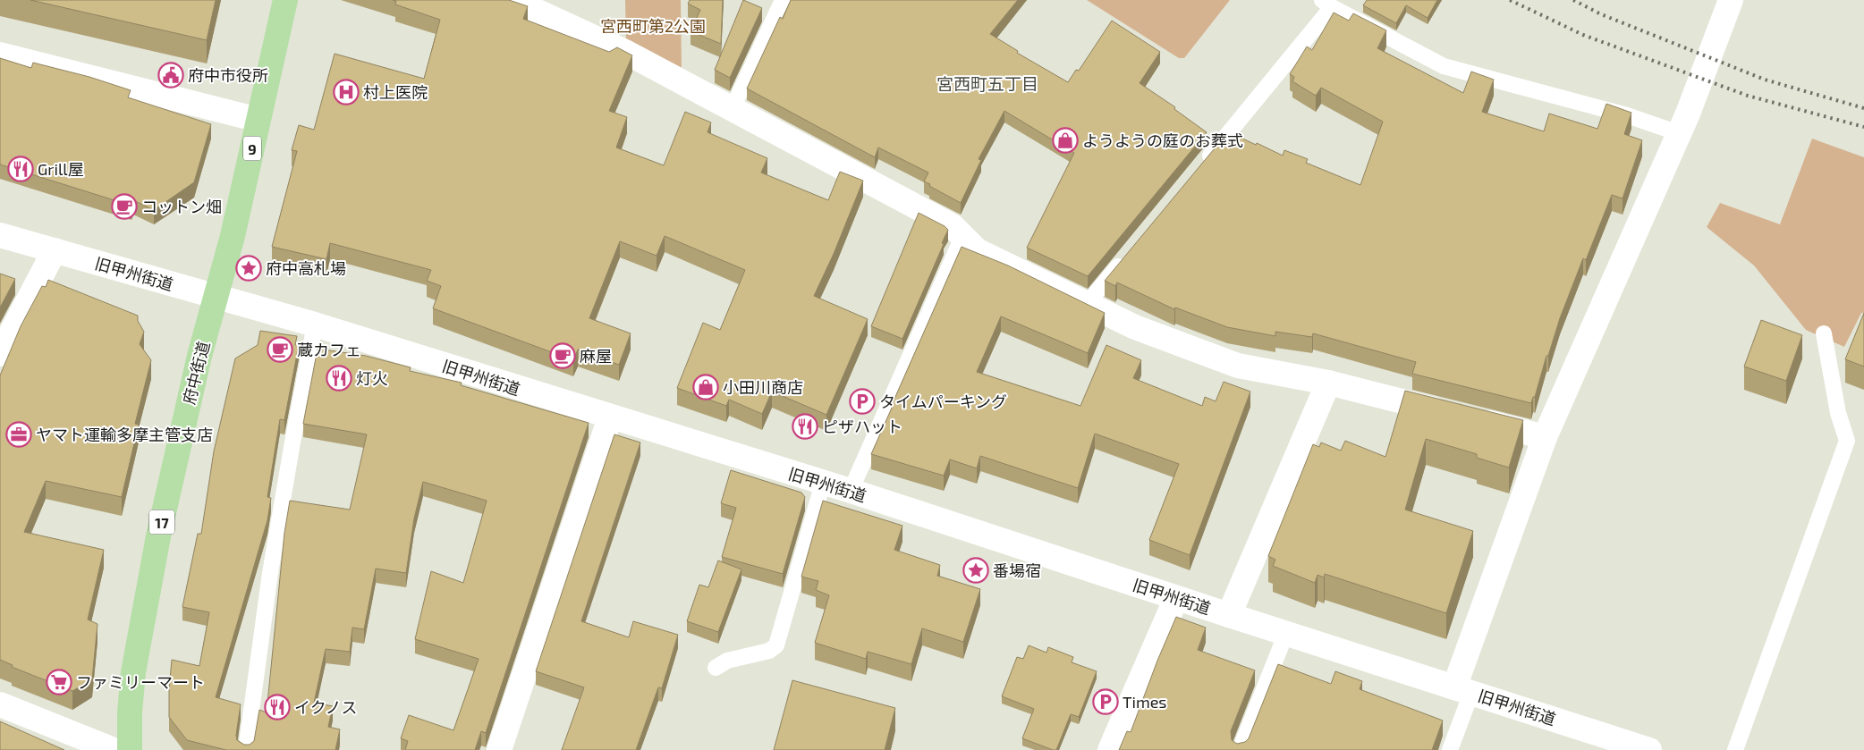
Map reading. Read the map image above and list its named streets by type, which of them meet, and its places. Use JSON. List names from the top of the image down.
{
  "streets": {
    "main road": ["9", "府中街道", "17"],
    "street": ["旧甲州街道"]
  },
  "crossings": [
    ["旧甲州街道", "府中街道"]
  ],
  "districts": ["宮西町五丁目"],
  "parks": ["宮西町第2公園"],
  "places": {
    "public building": ["府中市役所"],
    "hospital": ["村上医院"],
    "shop": ["ようようの庭のお葬式", "小田川商店"],
    "restaurant": [
      "Grill屋",
      "灯火",
      "ピザハット",
      "イクノス"
    ],
    "cafe": ["コットン畑", "蔵カフェ", "麻屋"],
    "place": ["府中高札場", "番場宿"],
    "parking": ["タイムパーキング", "Times"],
    "office": ["ヤマト運輸多摩主管支店"],
    "supermarket": ["ファミリーマート"]
  }
}
